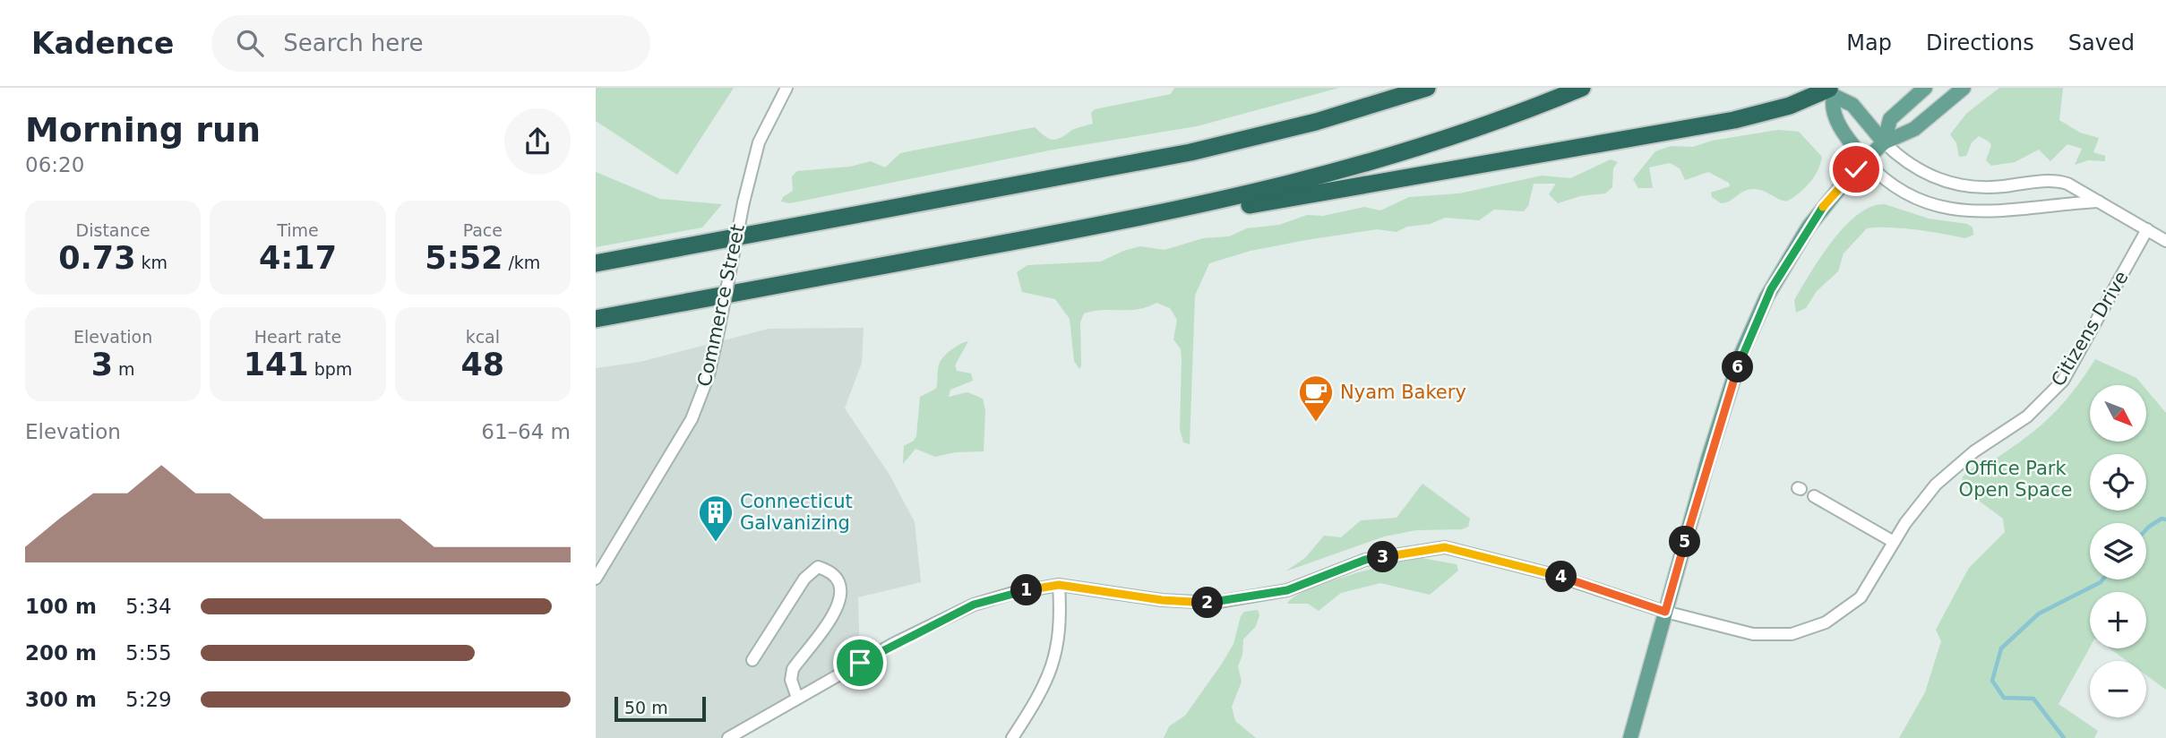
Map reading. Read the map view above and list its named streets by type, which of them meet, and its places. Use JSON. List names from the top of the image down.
{
  "streets": {
    "street": ["Commerce Street", "Citizens Drive"]
  },
  "parks": ["Office Park Open Space"],
  "places": {
    "cafe": ["Nyam Bakery"],
    "building": ["Connecticut Galvanizing"]
  },
  "scale_bar": "50 m",
  "north": "bottom right",
  "page": {
    "header": "Kadence",
    "search": "Search here",
    "nav": ["Map", "Directions", "Saved"],
    "heading": ["Morning run", "06:20"],
    "stats": [
      ["Distance", "0.73 km"],
      ["Time", "4:17"],
      ["Pace", "5:52 /km"],
      ["Elevation", "3 m"],
      ["Heart rate", "141 bpm"],
      ["kcal", "48"]
    ],
    "pins": [
      "6",
      "5",
      "3",
      "4",
      "1",
      "2"
    ],
    "map_buttons": ["+", "−"],
    "chart": ["Elevation", "61–64 m"],
    "list": [
      {
        "name": "100 m",
        "note": "5:34"
      },
      {
        "name": "200 m",
        "note": "5:55"
      },
      {
        "name": "300 m",
        "note": "5:29"
      }
    ],
    "scale": "50 m"
  }
}
